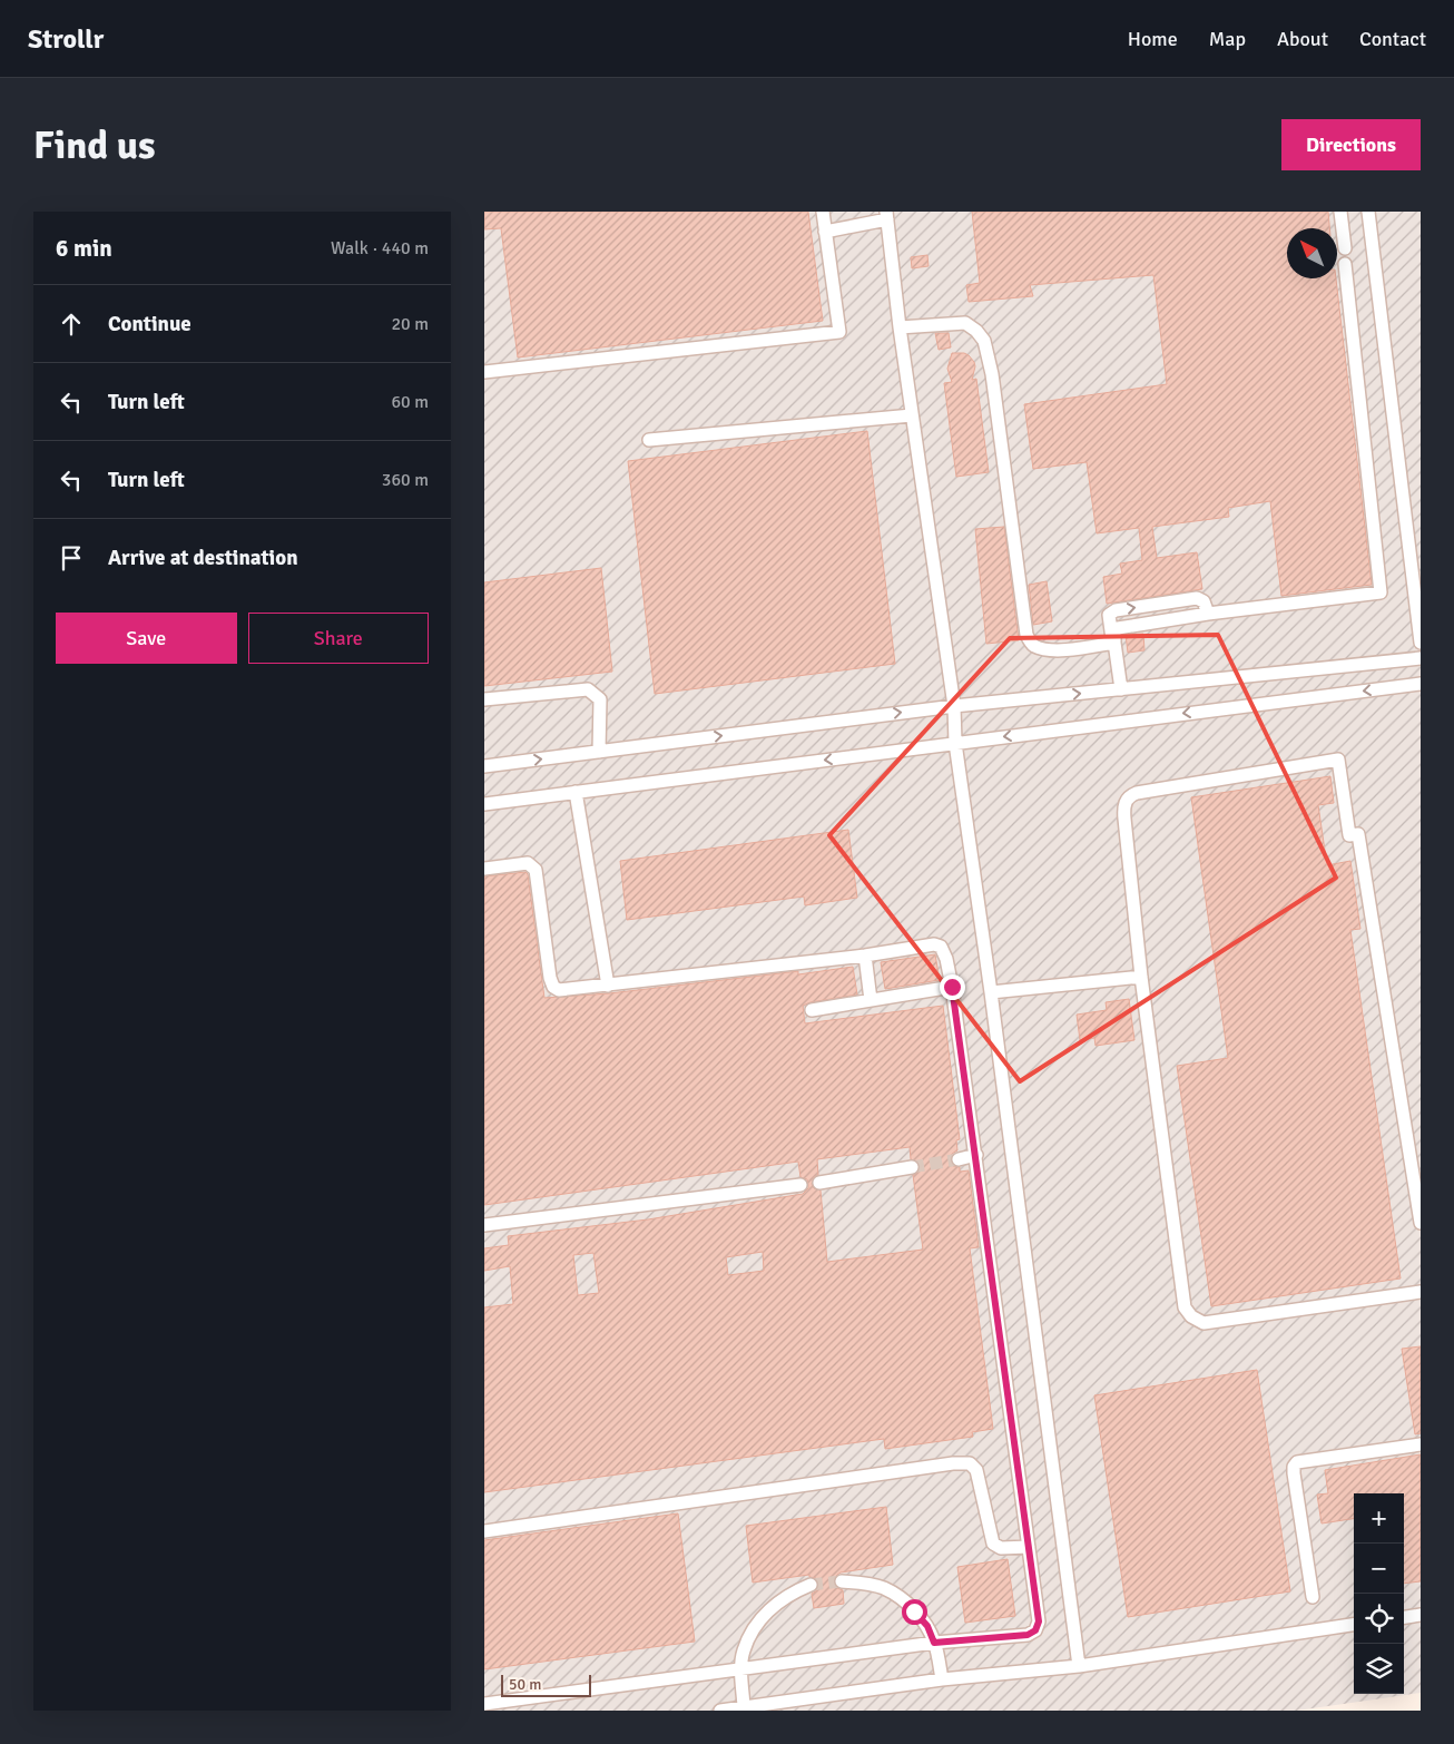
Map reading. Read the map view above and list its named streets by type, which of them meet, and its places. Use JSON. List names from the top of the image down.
{
  "scale_bar": "50 m",
  "north": "top left",
  "page": {
    "header": "Strollr",
    "nav": [
      "Home",
      "Map",
      "About",
      "Contact"
    ],
    "buttons": [
      "Directions",
      ["Save", "Share"]
    ],
    "title": "Find us",
    "heading": ["6 min", "Walk · 440 m"],
    "list": [
      ["Continue", "20 m"],
      ["Turn left", "60 m"],
      ["Turn left", "360 m"],
      "Arrive at destination"
    ],
    "map_buttons": ["+", "−"],
    "scale": "50 m"
  }
}
